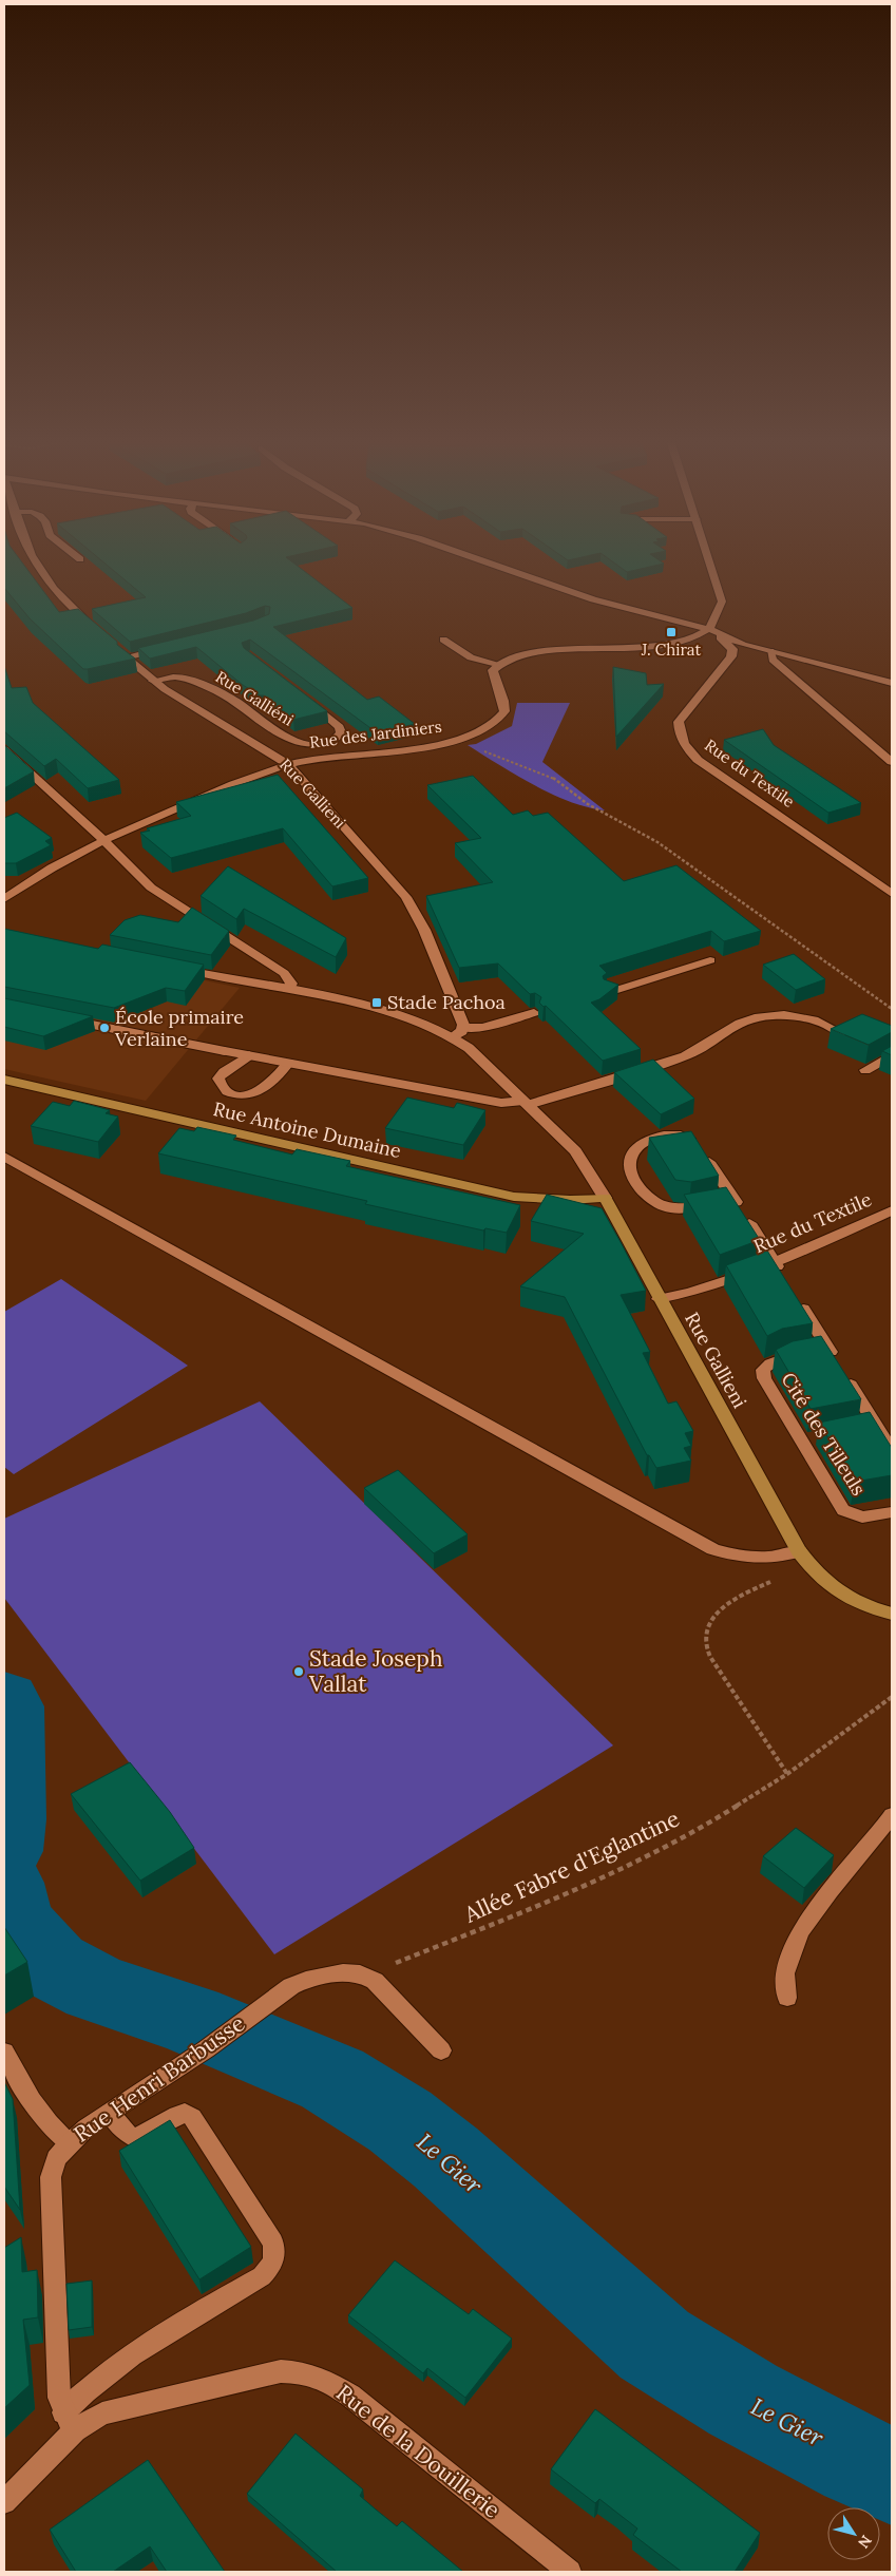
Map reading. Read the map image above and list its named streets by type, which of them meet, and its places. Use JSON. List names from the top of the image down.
{
  "streets": {
    "main road": ["Rue Gallieni", "Rue Antoine Dumaine"],
    "street": [
      "Rue Galliéni",
      "Rue des Jardiniers",
      "Rue du Textile",
      "Cité des Tilleuls",
      "Rue Henri Barbusse",
      "Rue de la Douillerie"
    ],
    "path": ["Allée Fabre d'Eglantine"]
  },
  "crossings": [
    ["Rue Galliéni", "Rue Gallieni"],
    ["Rue des Jardiniers", "Rue Gallieni"],
    ["Rue du Textile", "Rue Gallieni"],
    ["Rue Gallieni", "Rue Antoine Dumaine"],
    ["Allée Fabre d'Eglantine", "Rue Henri Barbusse"],
    ["Rue Henri Barbusse", "Rue de la Douillerie"]
  ],
  "water": ["Le Gier"],
  "places": {
    "transit": ["J. Chirat", "Stade Pachoa"],
    "other": ["École primaire Verlaine", "Stade Joseph Vallat"]
  },
  "north": "bottom right"
}
